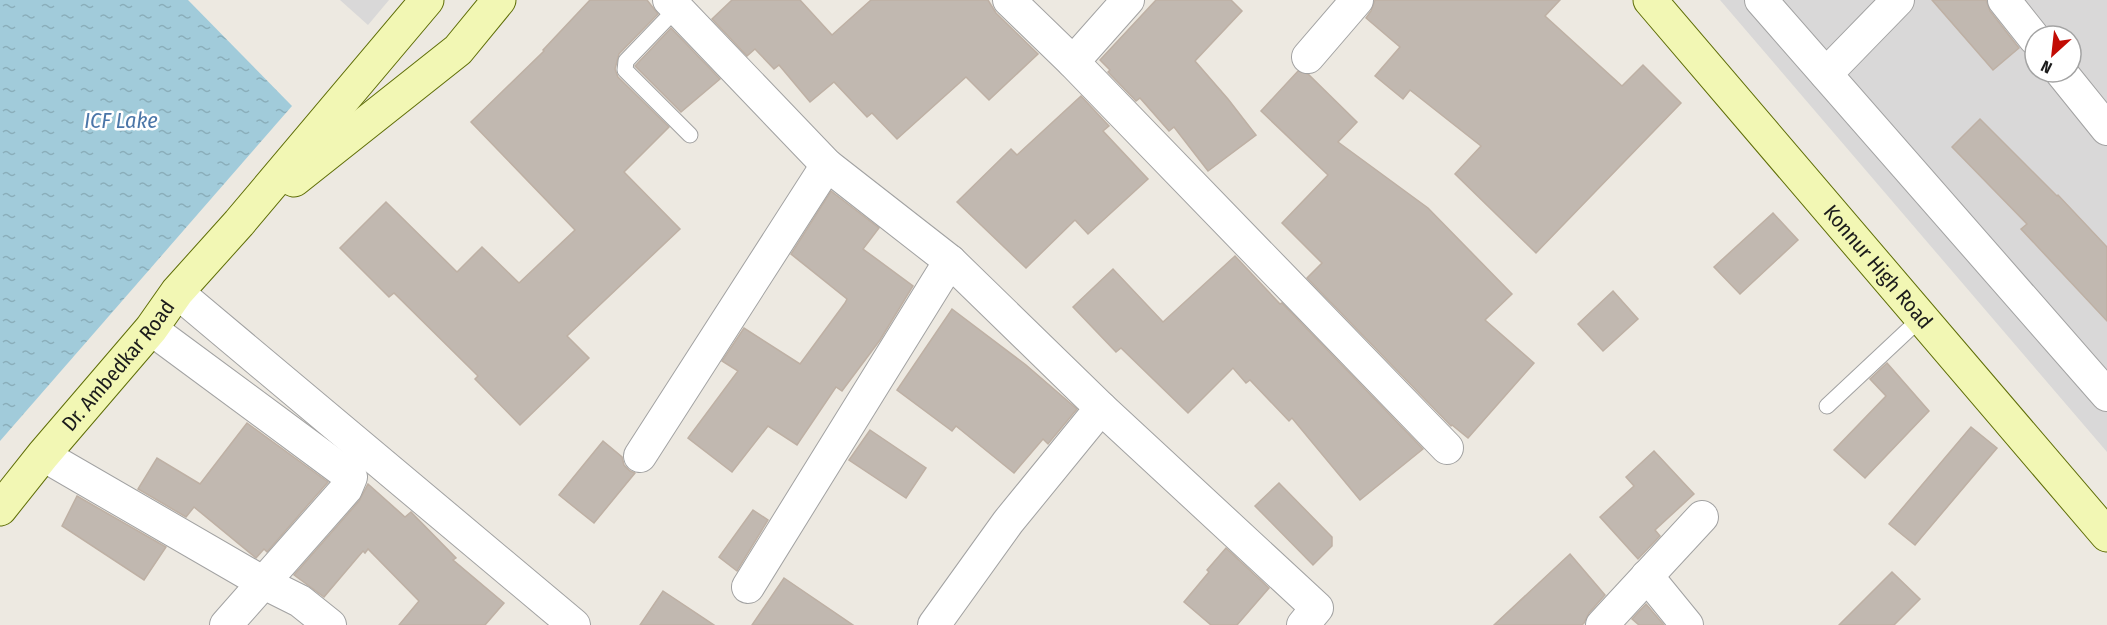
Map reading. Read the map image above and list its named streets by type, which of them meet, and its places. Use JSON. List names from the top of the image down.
{
  "streets": {
    "main road": ["Konnur High Road", "Dr. Ambedkar Road"]
  },
  "water": ["ICF Lake"],
  "north": "bottom left"
}
